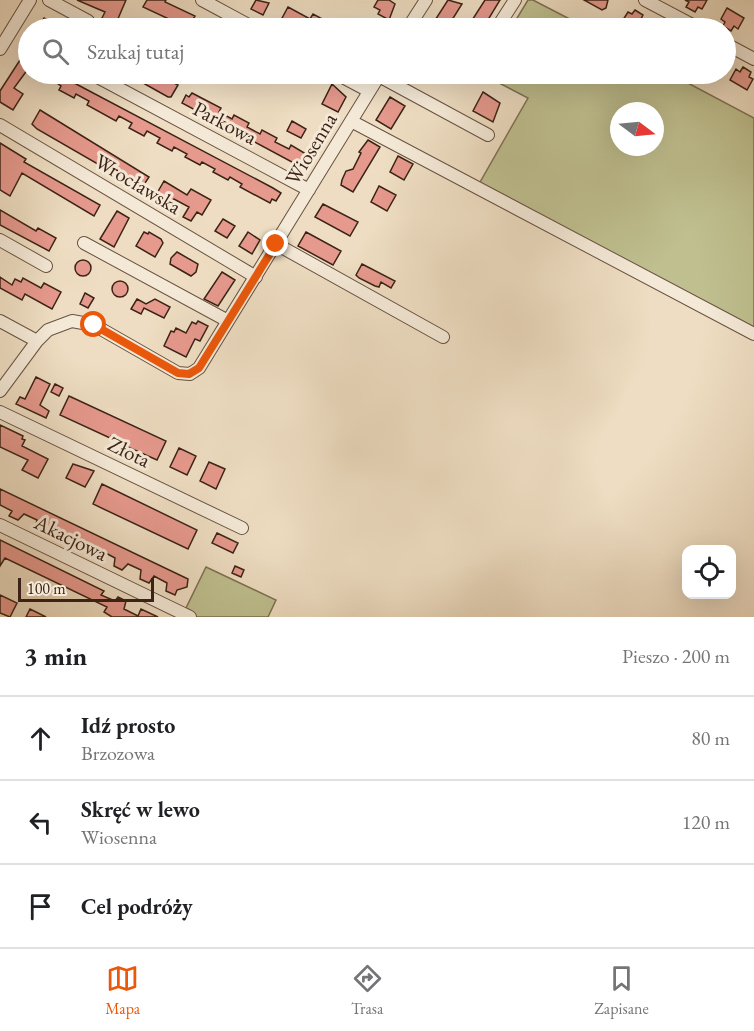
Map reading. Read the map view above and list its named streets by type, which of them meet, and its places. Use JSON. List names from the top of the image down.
{
  "streets": {
    "street": [
      "Parkowa",
      "Wiosenna",
      "Wrocławska",
      "Złota",
      "Akacjowa"
    ]
  },
  "crossings": [
    ["Parkowa", "Wiosenna"],
    ["Wiosenna", "Wrocławska"]
  ],
  "scale_bar": "100 m",
  "north": "right",
  "page": {
    "search": "Szukaj tutaj",
    "scale": "100 m",
    "heading": ["3 min", "Pieszo · 200 m"],
    "list": [
      ["Idź prosto", "Brzozowa", "80 m"],
      ["Skręć w lewo", "Wiosenna", "120 m"],
      "Cel podróży"
    ],
    "nav": ["Mapa", "Trasa", "Zapisane"]
  }
}
